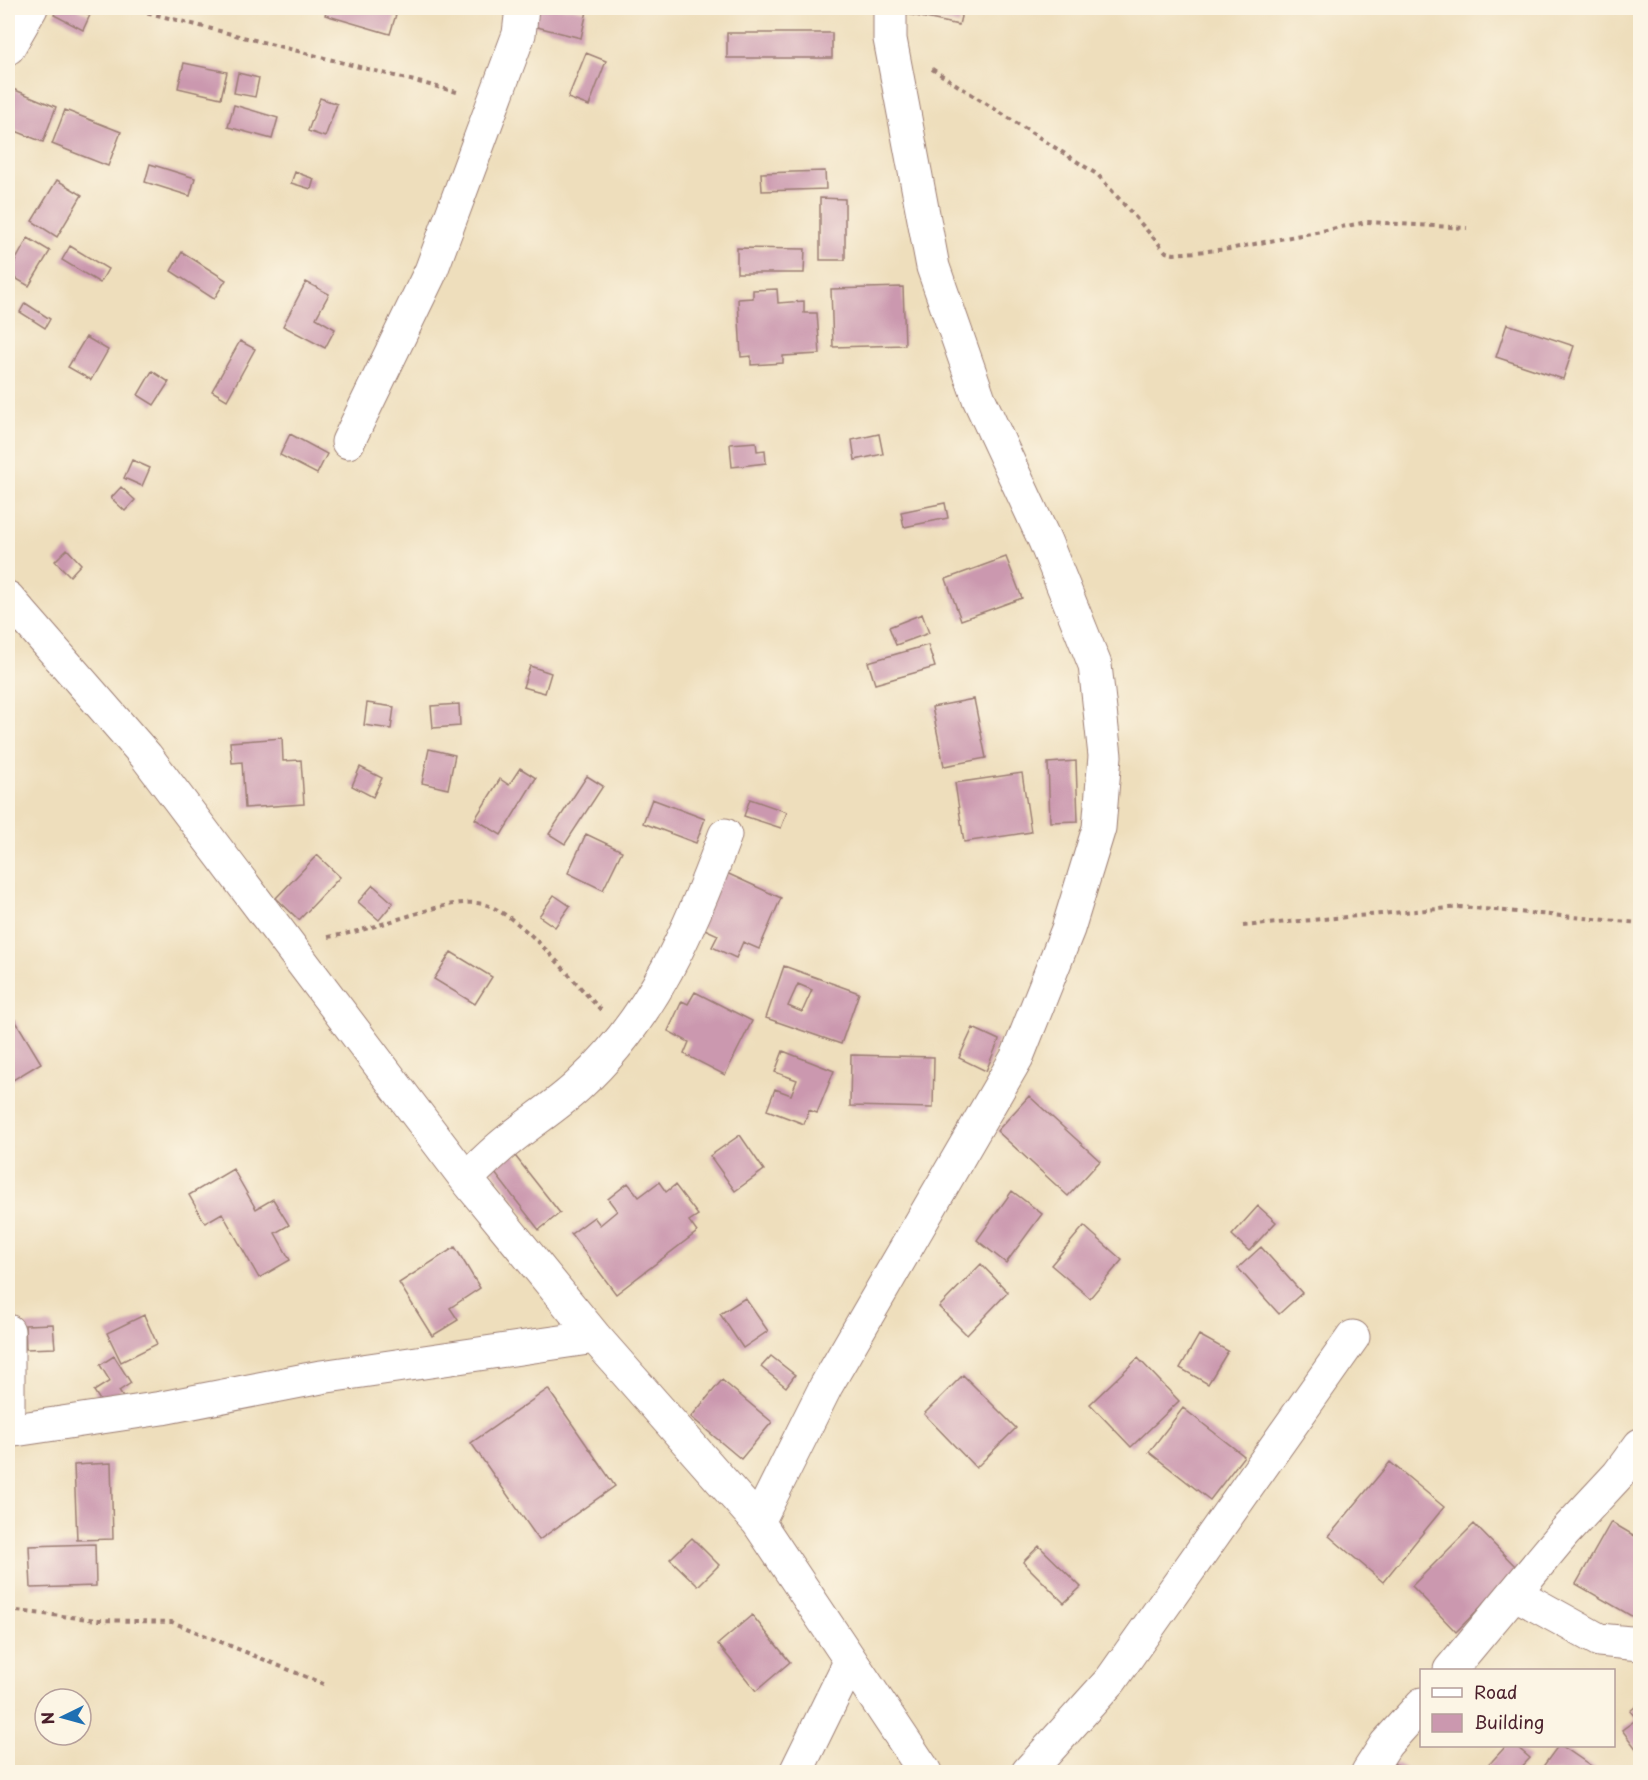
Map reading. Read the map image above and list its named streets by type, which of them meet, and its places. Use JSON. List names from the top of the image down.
{
  "legend": ["Road", "Building"],
  "north": "left"
}
